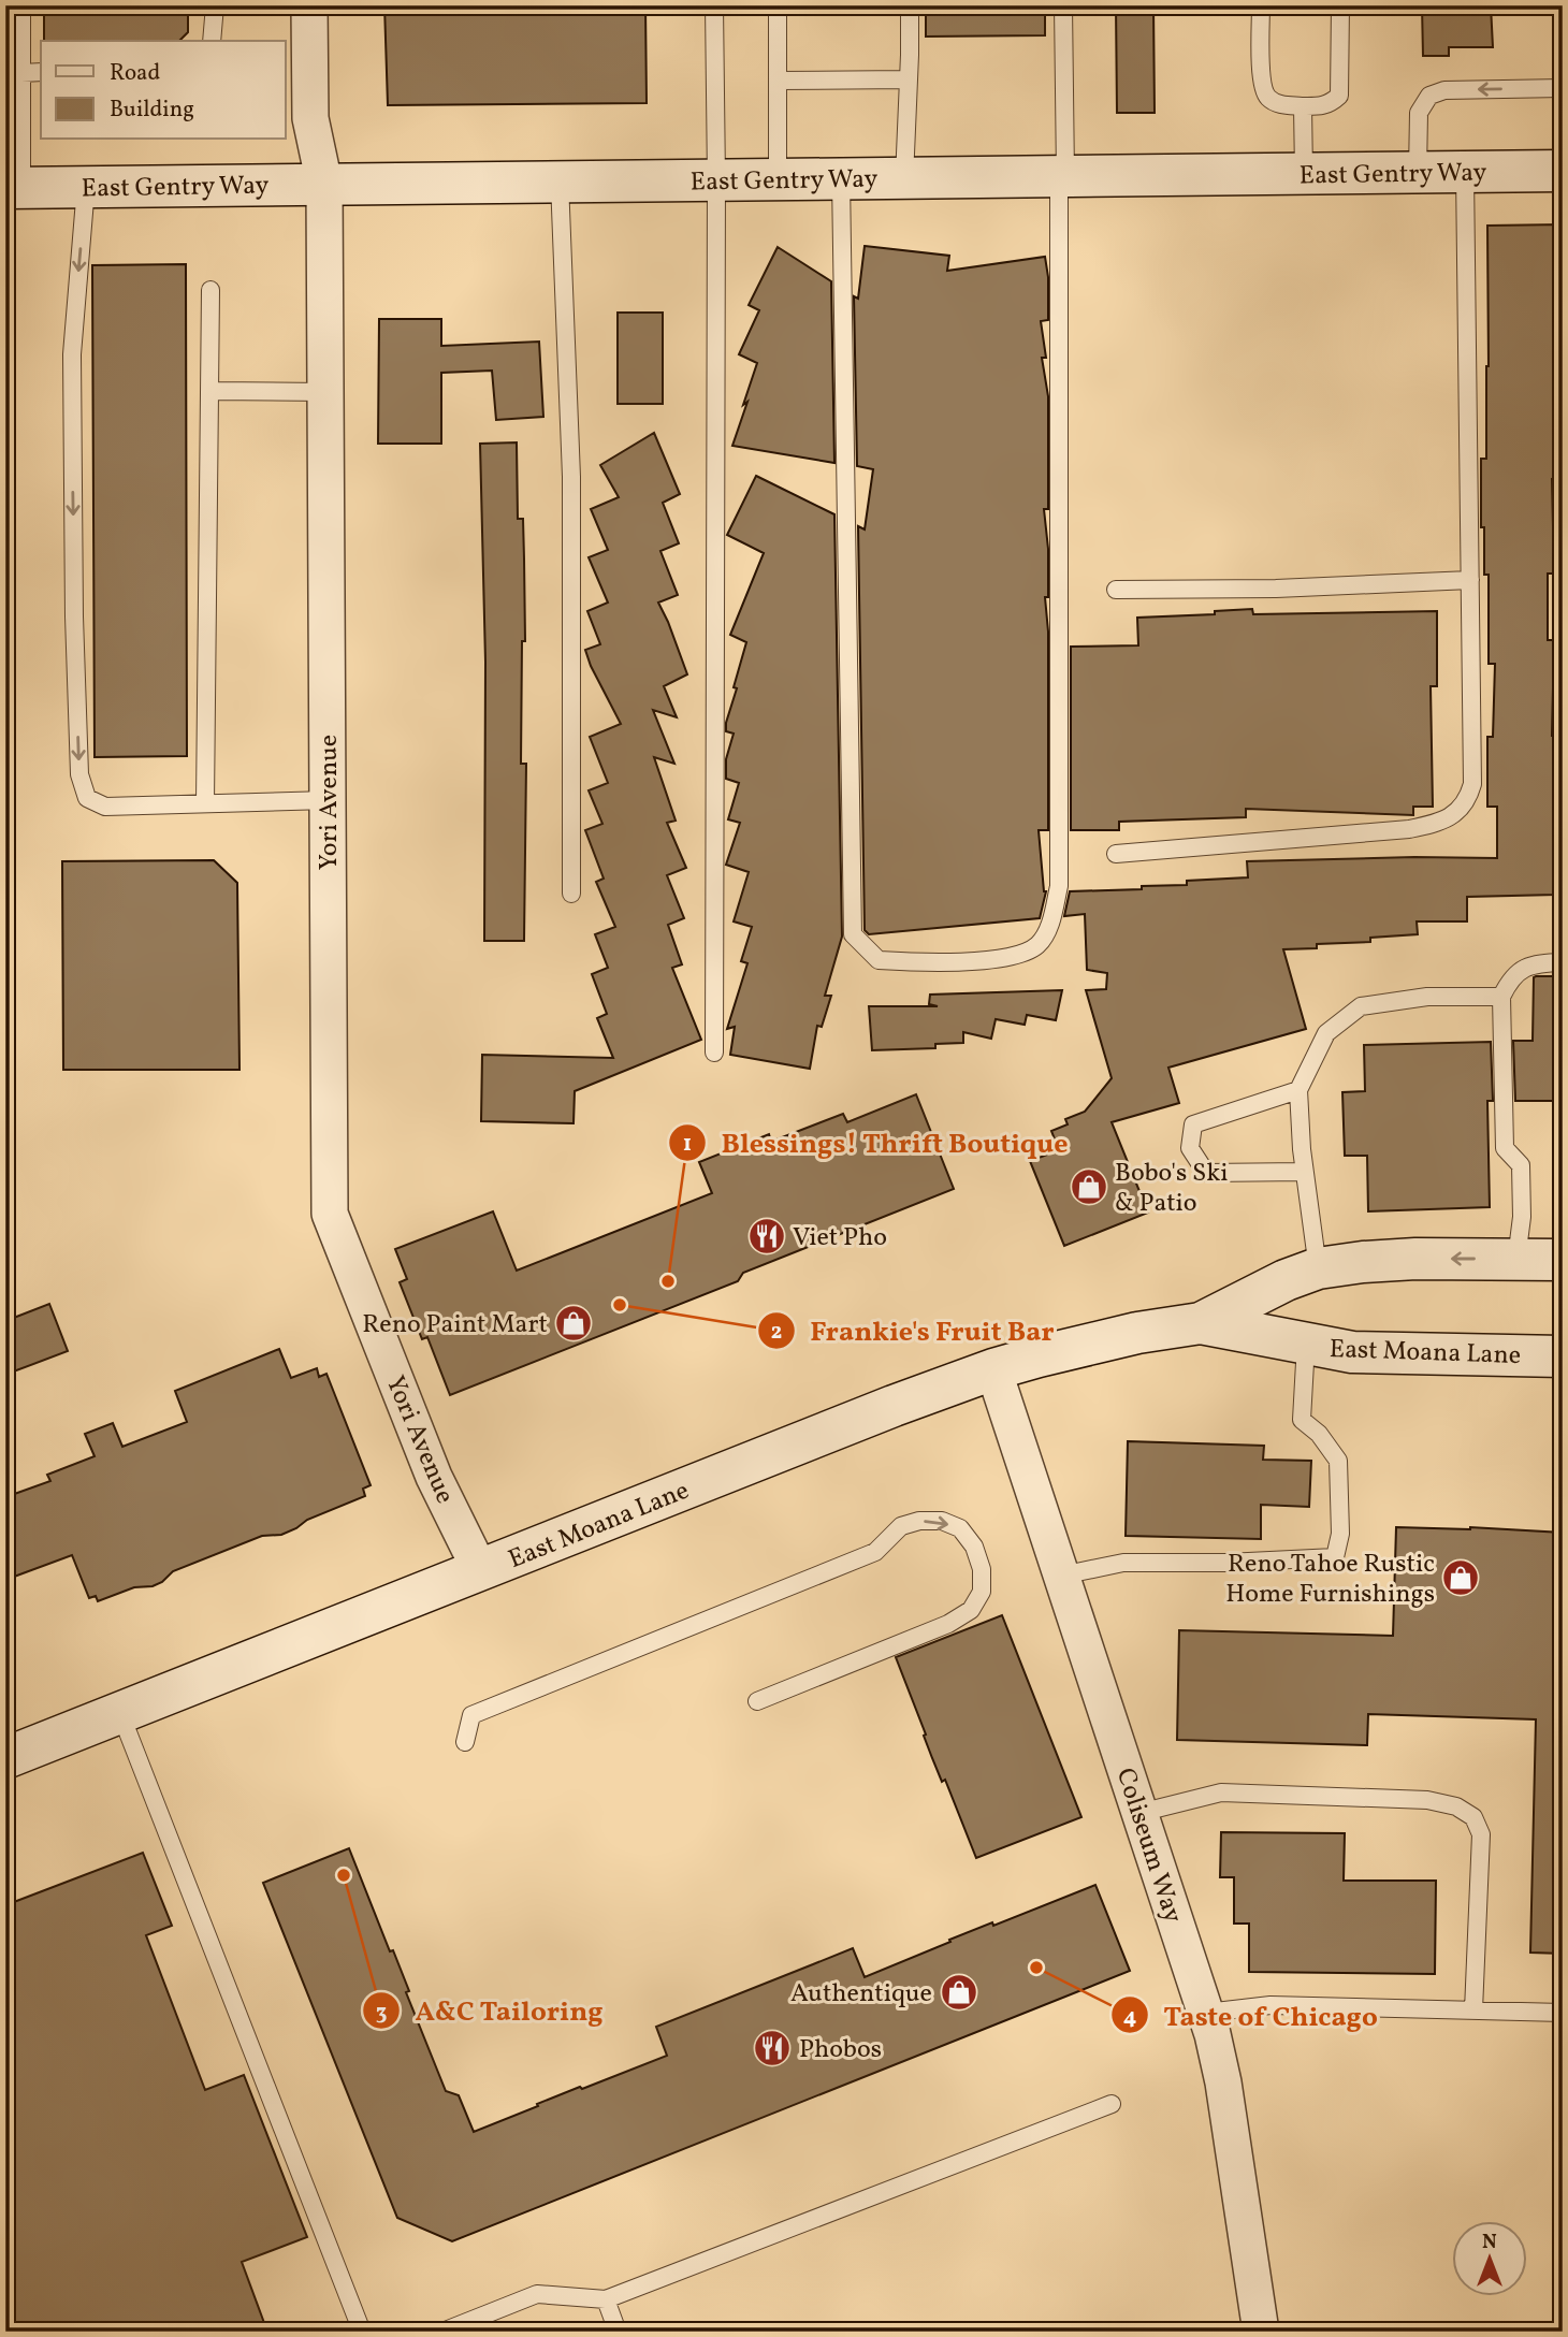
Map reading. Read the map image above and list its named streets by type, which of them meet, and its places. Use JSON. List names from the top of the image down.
{
  "streets": {
    "main road": ["East Gentry Way", "East Moana Lane"],
    "street": ["Yori Avenue", "Coliseum Way"]
  },
  "crossings": [
    ["East Gentry Way", "Yori Avenue"],
    ["Yori Avenue", "East Moana Lane"],
    ["East Moana Lane", "Coliseum Way"]
  ],
  "places": {
    "shop": [
      "Bobo's Ski & Patio",
      "Reno Paint Mart",
      "Reno Tahoe Rustic Home Furnishings",
      "Authentique"
    ],
    "restaurant": ["Viet Pho", "Phobos"],
    "other": [
      "Blessings! Thrift Boutique",
      "Frankie's Fruit Bar",
      "A&C Tailoring",
      "Taste of Chicago"
    ]
  },
  "legend": ["Road", "Building"],
  "north": "top"
}
